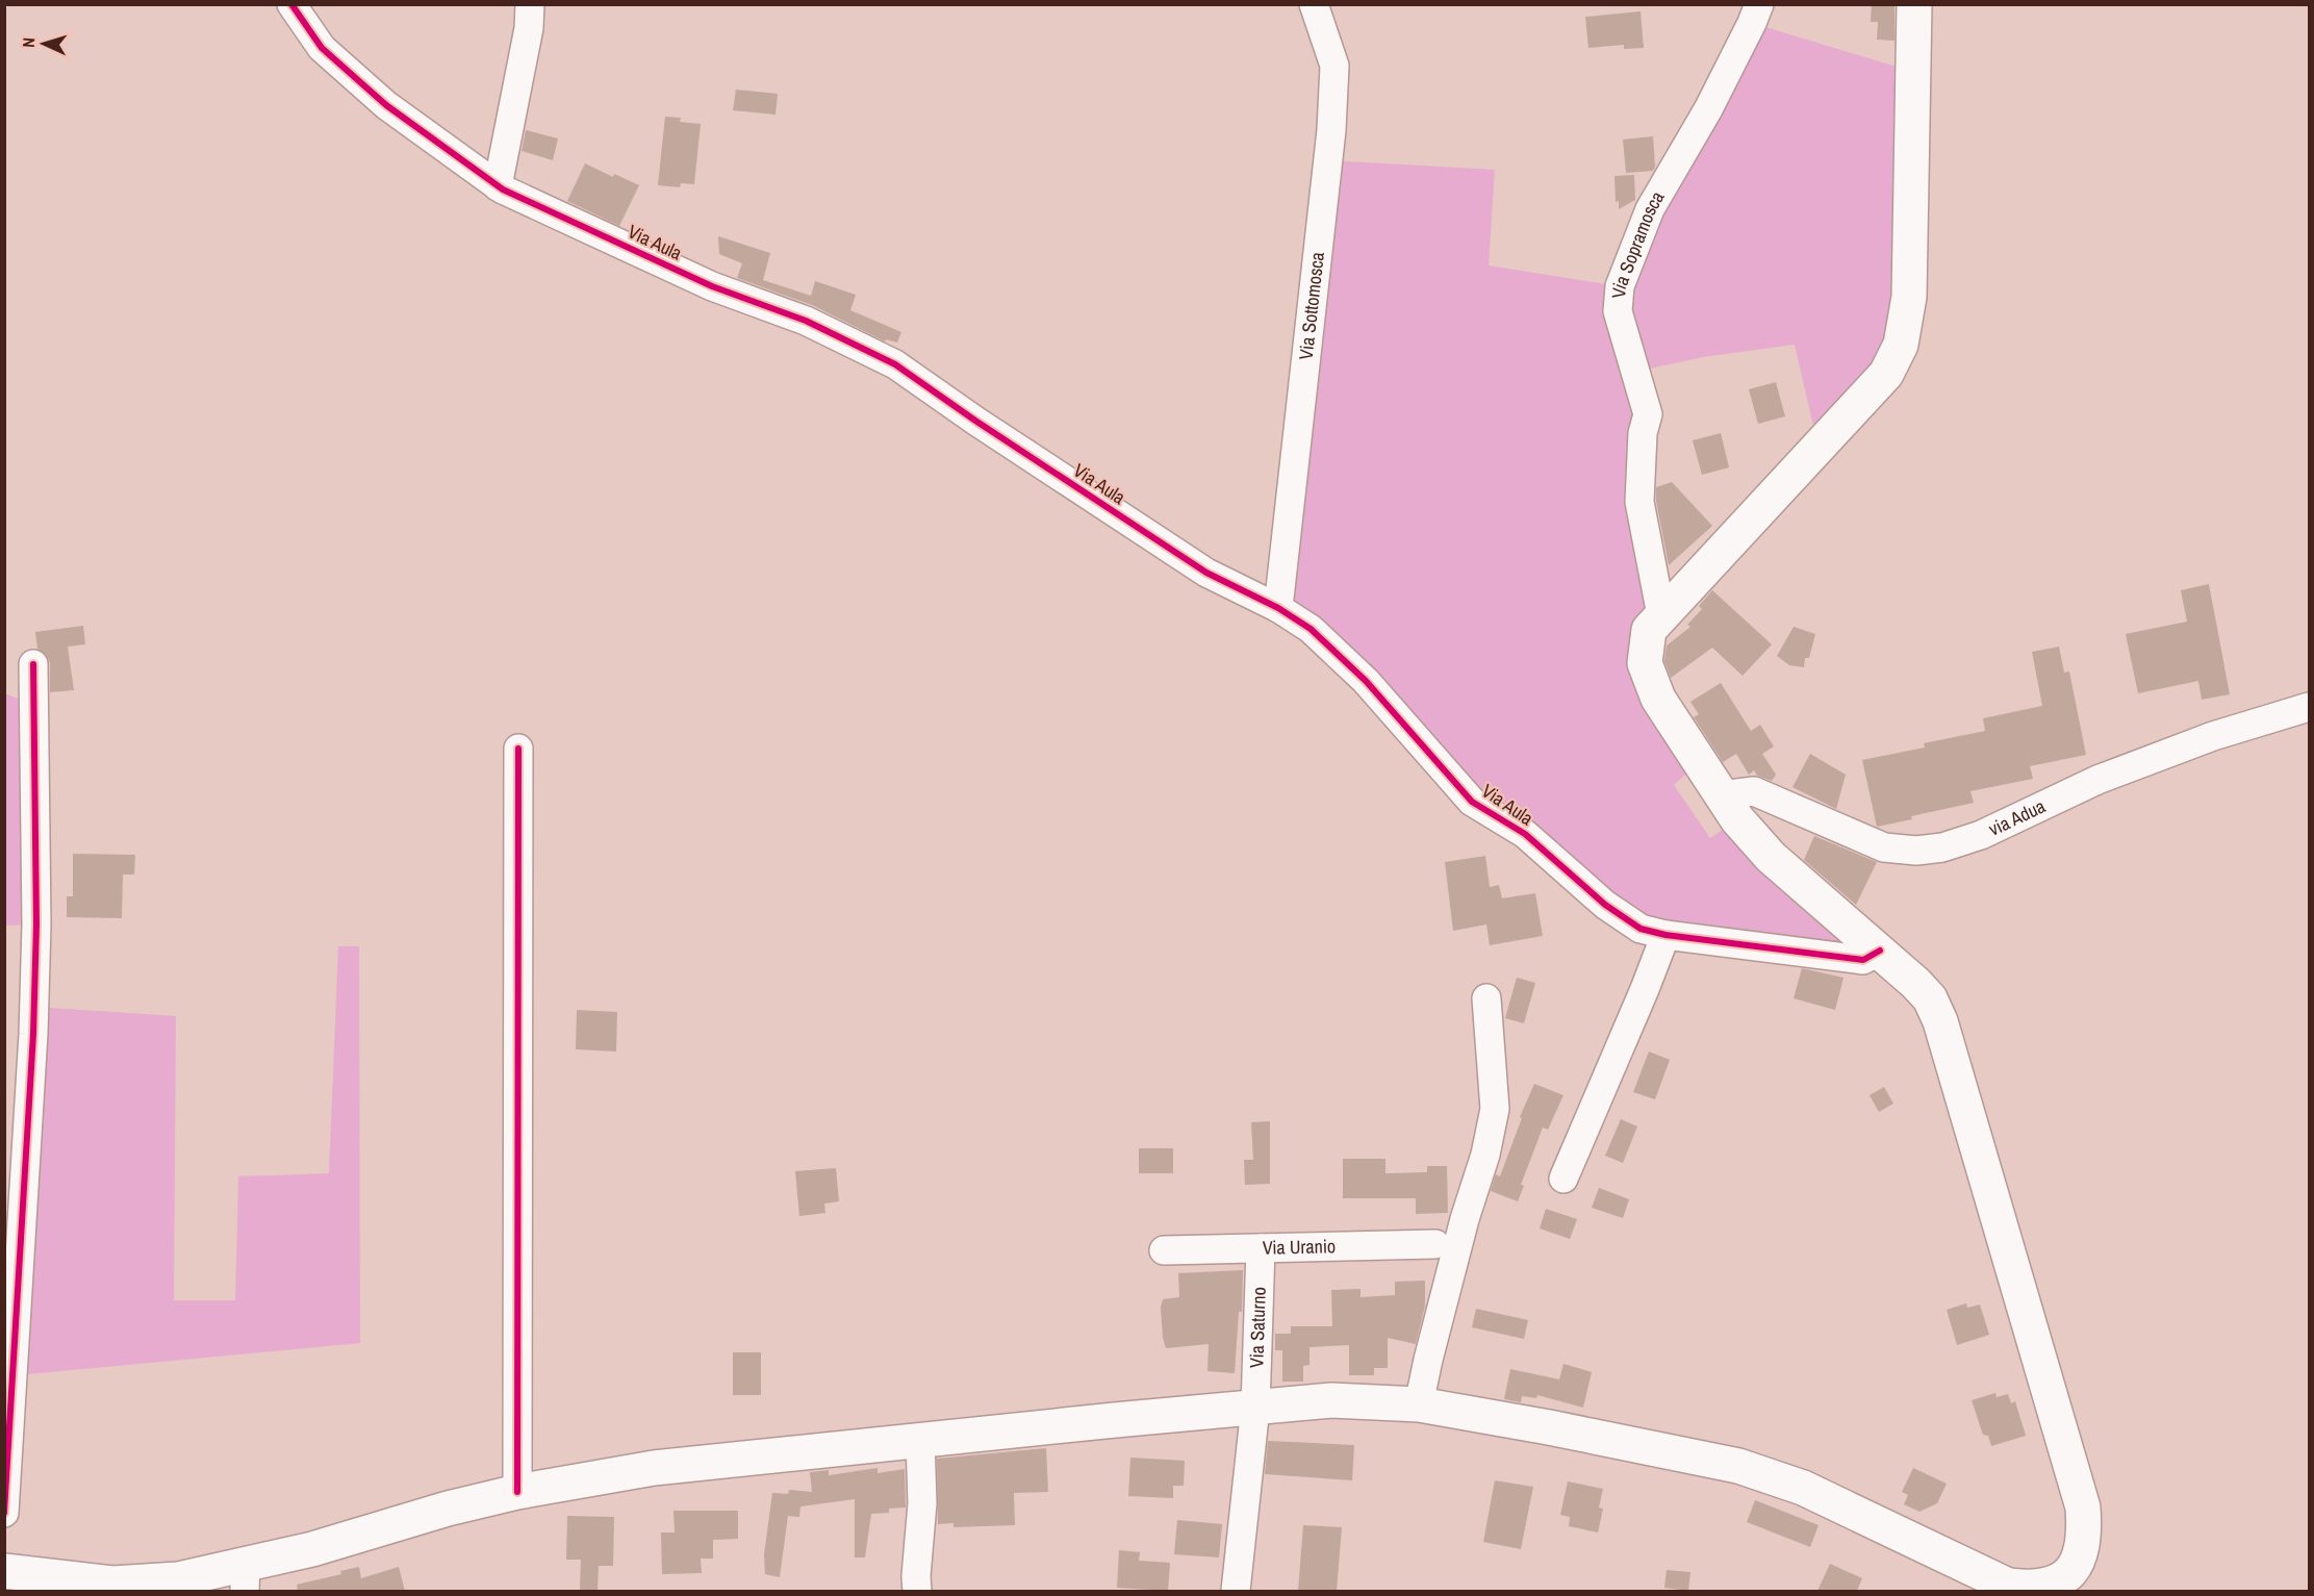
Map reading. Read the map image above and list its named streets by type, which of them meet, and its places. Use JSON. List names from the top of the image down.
{
  "streets": {
    "street": [
      "Via Aula",
      "Via Sopramosca",
      "Via Sottomosca",
      "via Adua",
      "Via Uranio",
      "Via Saturno"
    ]
  },
  "crossings": [
    ["Via Aula", "Via Sottomosca"],
    ["Via Uranio", "Via Saturno"]
  ],
  "north": "left"
}
